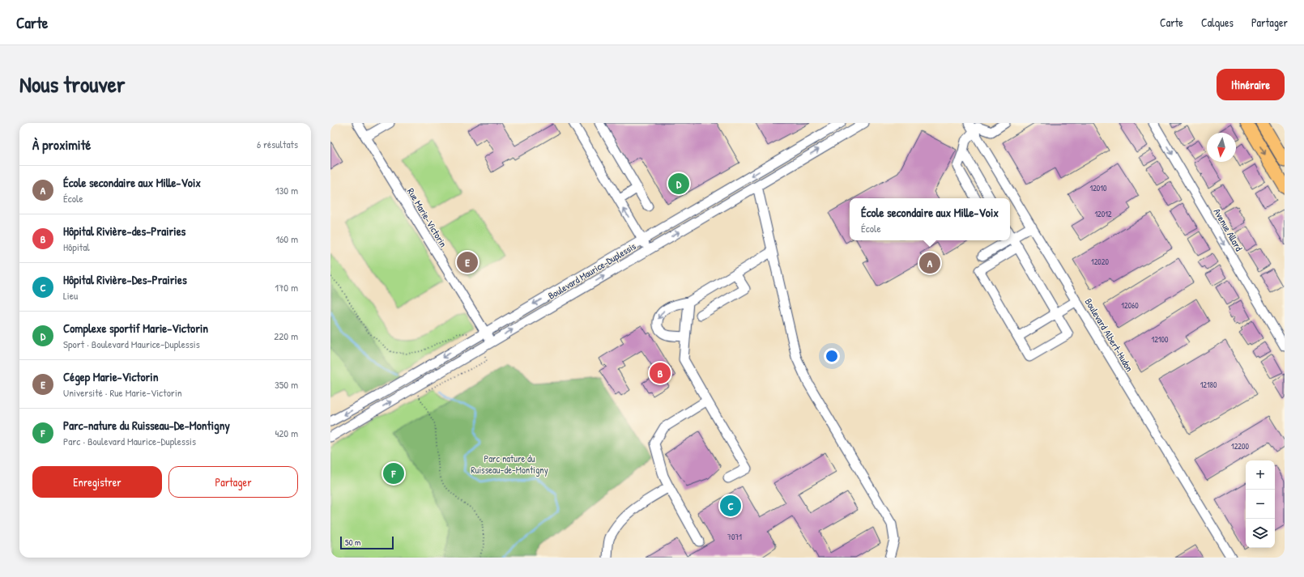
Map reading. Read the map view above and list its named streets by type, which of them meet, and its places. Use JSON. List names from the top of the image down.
{
  "streets": {
    "street": [
      "Rue Marie-Victorin",
      "Avenue Allard",
      "Boulevard Maurice-Duplessis",
      "Boulevard Albert-Hudon"
    ]
  },
  "crossings": [
    ["Rue Marie-Victorin", "Boulevard Maurice-Duplessis"]
  ],
  "one_way": ["Avenue Allard"],
  "parks": ["Parc nature du Ruisseau-de-Montigny"],
  "house_numbers": [
    "12010",
    "12012",
    "12020",
    "12060",
    "12100",
    "12180",
    "12200",
    "7071"
  ],
  "scale_bar": "50 m",
  "north": "bottom",
  "page": {
    "header": "Carte",
    "nav": ["Carte", "Calques", "Partager"],
    "title": "Nous trouver",
    "buttons": [
      "Itinéraire",
      ["Enregistrer", "Partager"]
    ],
    "heading": ["À proximité", "6 résultats"],
    "list": [
      {
        "mark": "A",
        "name": "École secondaire aux Mille-Voix",
        "note": "École",
        "value": "130 m"
      },
      {
        "mark": "B",
        "name": "Hôpital Rivière-des-Prairies",
        "note": "Hôpital",
        "value": "160 m"
      },
      {
        "mark": "C",
        "name": "Hôpital Rivière-Des-Prairies",
        "note": "Lieu",
        "value": "170 m"
      },
      {
        "mark": "D",
        "name": "Complexe sportif Marie-Victorin",
        "note": "Sport · Boulevard Maurice-Duplessis",
        "value": "220 m"
      },
      {
        "mark": "E",
        "name": "Cégep Marie-Victorin",
        "note": "Université · Rue Marie-Victorin",
        "value": "350 m"
      },
      {
        "mark": "F",
        "name": "Parc-nature du Ruisseau-De-Montigny",
        "note": "Parc · Boulevard Maurice-Duplessis",
        "value": "420 m"
      }
    ],
    "pins": [
      "D",
      "E",
      "A",
      "B",
      "F",
      "C"
    ],
    "popup": ["École secondaire aux Mille-Voix", "École"],
    "map_buttons": ["+", "−"],
    "scale": "50 m"
  }
}
